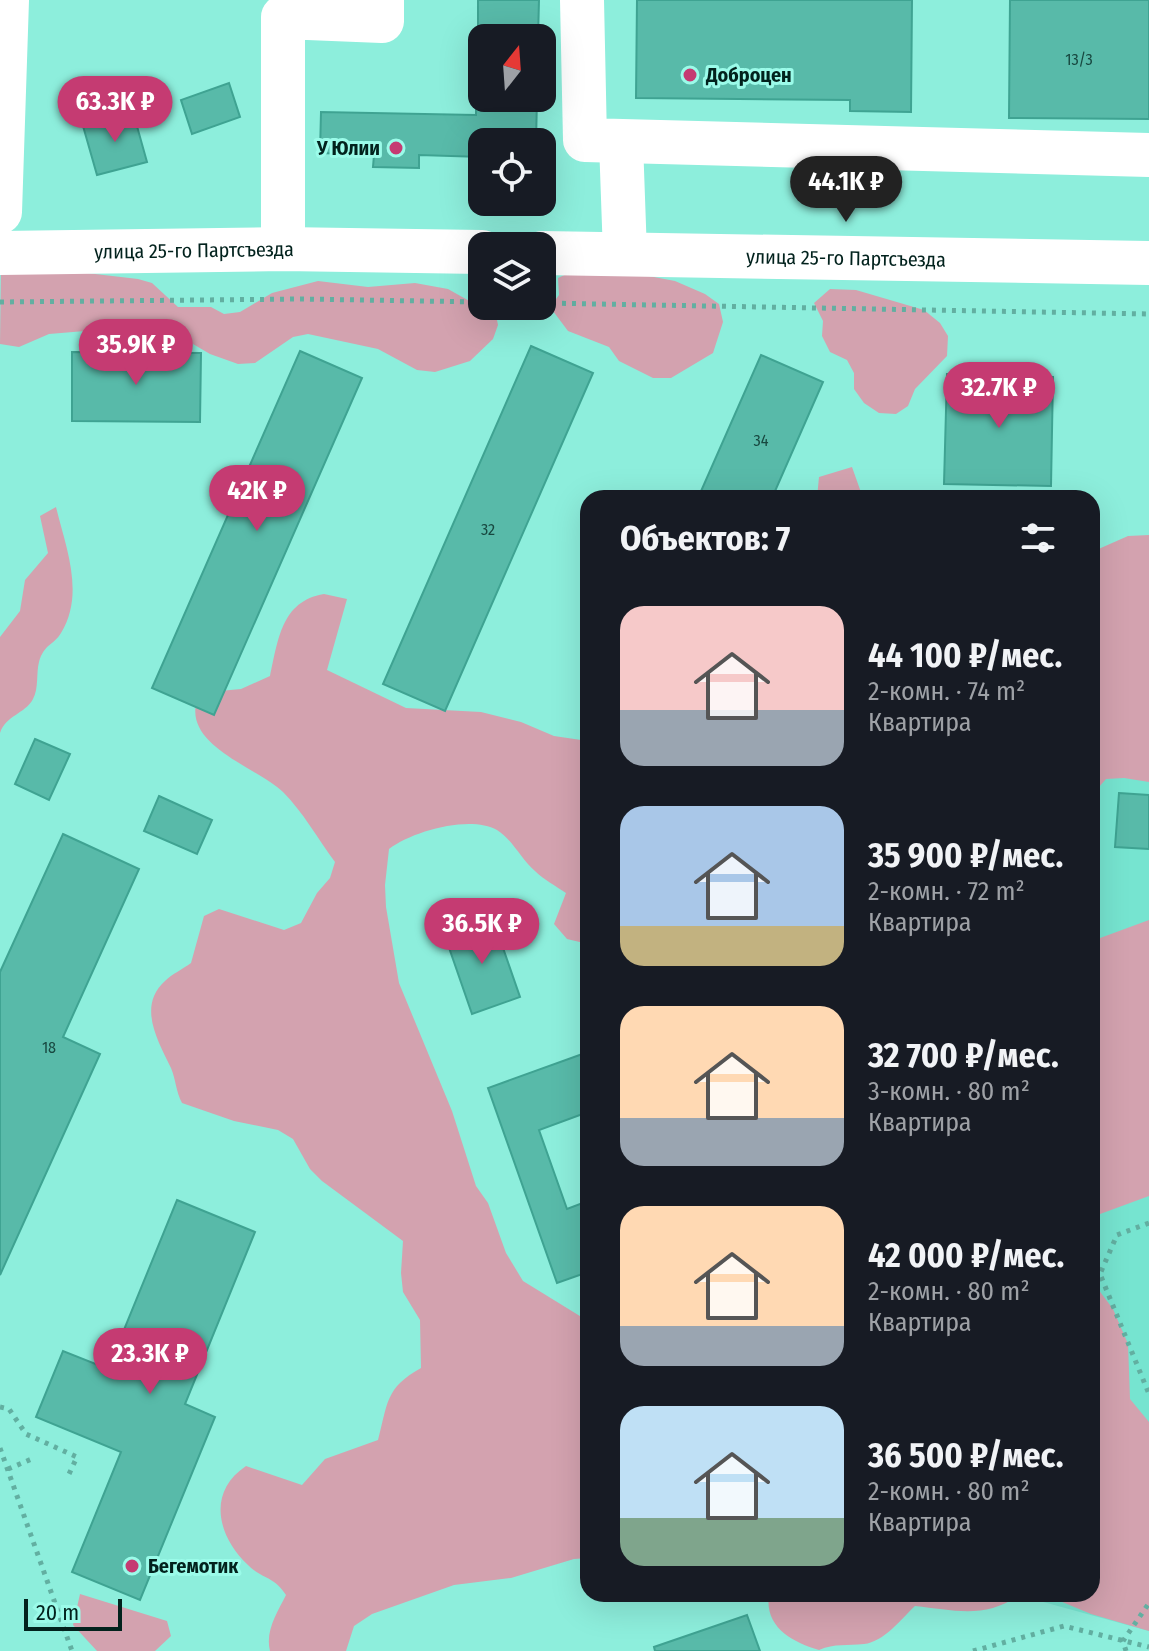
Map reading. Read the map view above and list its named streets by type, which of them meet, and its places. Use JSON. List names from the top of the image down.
{
  "streets": {
    "street": ["улица 25-го Партсъезда"]
  },
  "places": ["Доброцен", "У Юлии", "Бегемотик"],
  "house_numbers": [
    "13/3",
    "34",
    "32",
    "18"
  ],
  "scale_bar": "20 m",
  "north": "top",
  "page": {
    "price": [
      "63.3K ₽",
      "44.1K ₽",
      "35.9K ₽",
      "32.7K ₽",
      "42K ₽",
      "36.5K ₽",
      "23.3K ₽"
    ],
    "heading": "Объектов: 7",
    "list": [
      {
        "name": "44 100 ₽/мес.",
        "note": "2-комн. · 74 m² · Квартира"
      },
      {
        "name": "35 900 ₽/мес.",
        "note": "2-комн. · 72 m² · Квартира"
      },
      {
        "name": "32 700 ₽/мес.",
        "note": "3-комн. · 80 m² · Квартира"
      },
      {
        "name": "42 000 ₽/мес.",
        "note": "2-комн. · 80 m² · Квартира"
      },
      {
        "name": "36 500 ₽/мес.",
        "note": "2-комн. · 80 m² · Квартира"
      }
    ],
    "scale": "20 m"
  }
}
